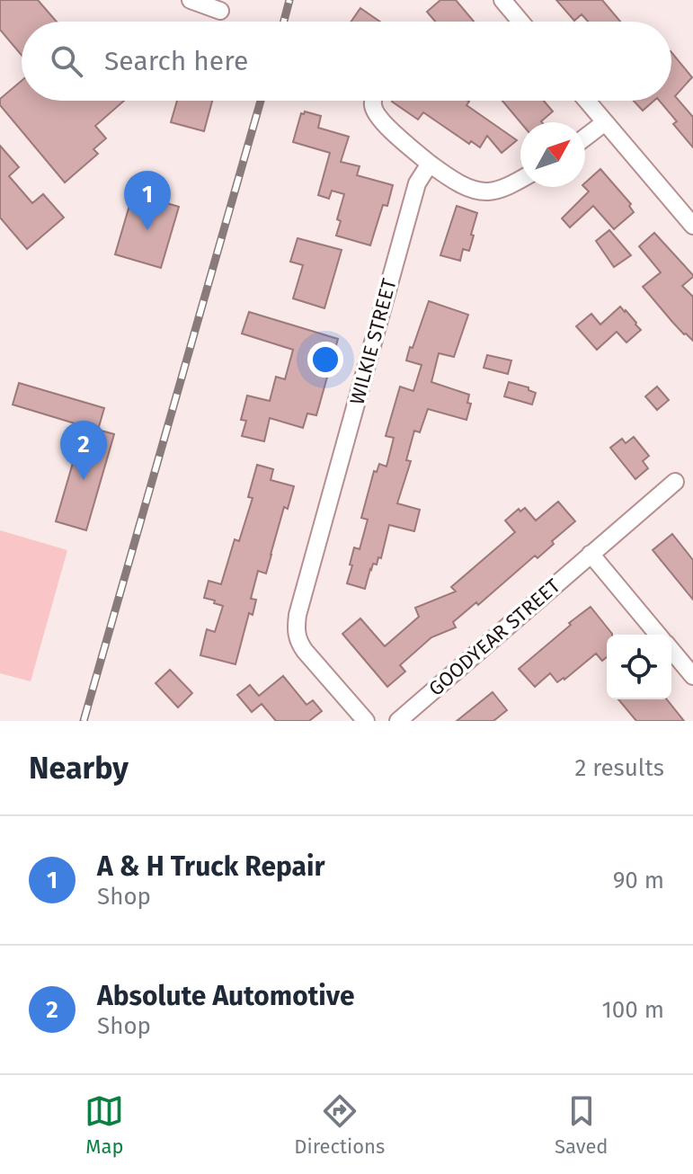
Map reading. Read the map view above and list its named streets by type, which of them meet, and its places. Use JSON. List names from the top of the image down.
{
  "streets": {
    "street": ["WILKIE STREET", "GOODYEAR STREET"]
  },
  "north": "top right",
  "page": {
    "search": "Search here",
    "pins": ["1", "2"],
    "heading": ["Nearby", "2 results"],
    "list": [
      {
        "mark": "1",
        "name": "A & H Truck Repair",
        "note": "Shop",
        "value": "90 m"
      },
      {
        "mark": "2",
        "name": "Absolute Automotive",
        "note": "Shop",
        "value": "100 m"
      }
    ],
    "nav": ["Map", "Directions", "Saved"]
  }
}
